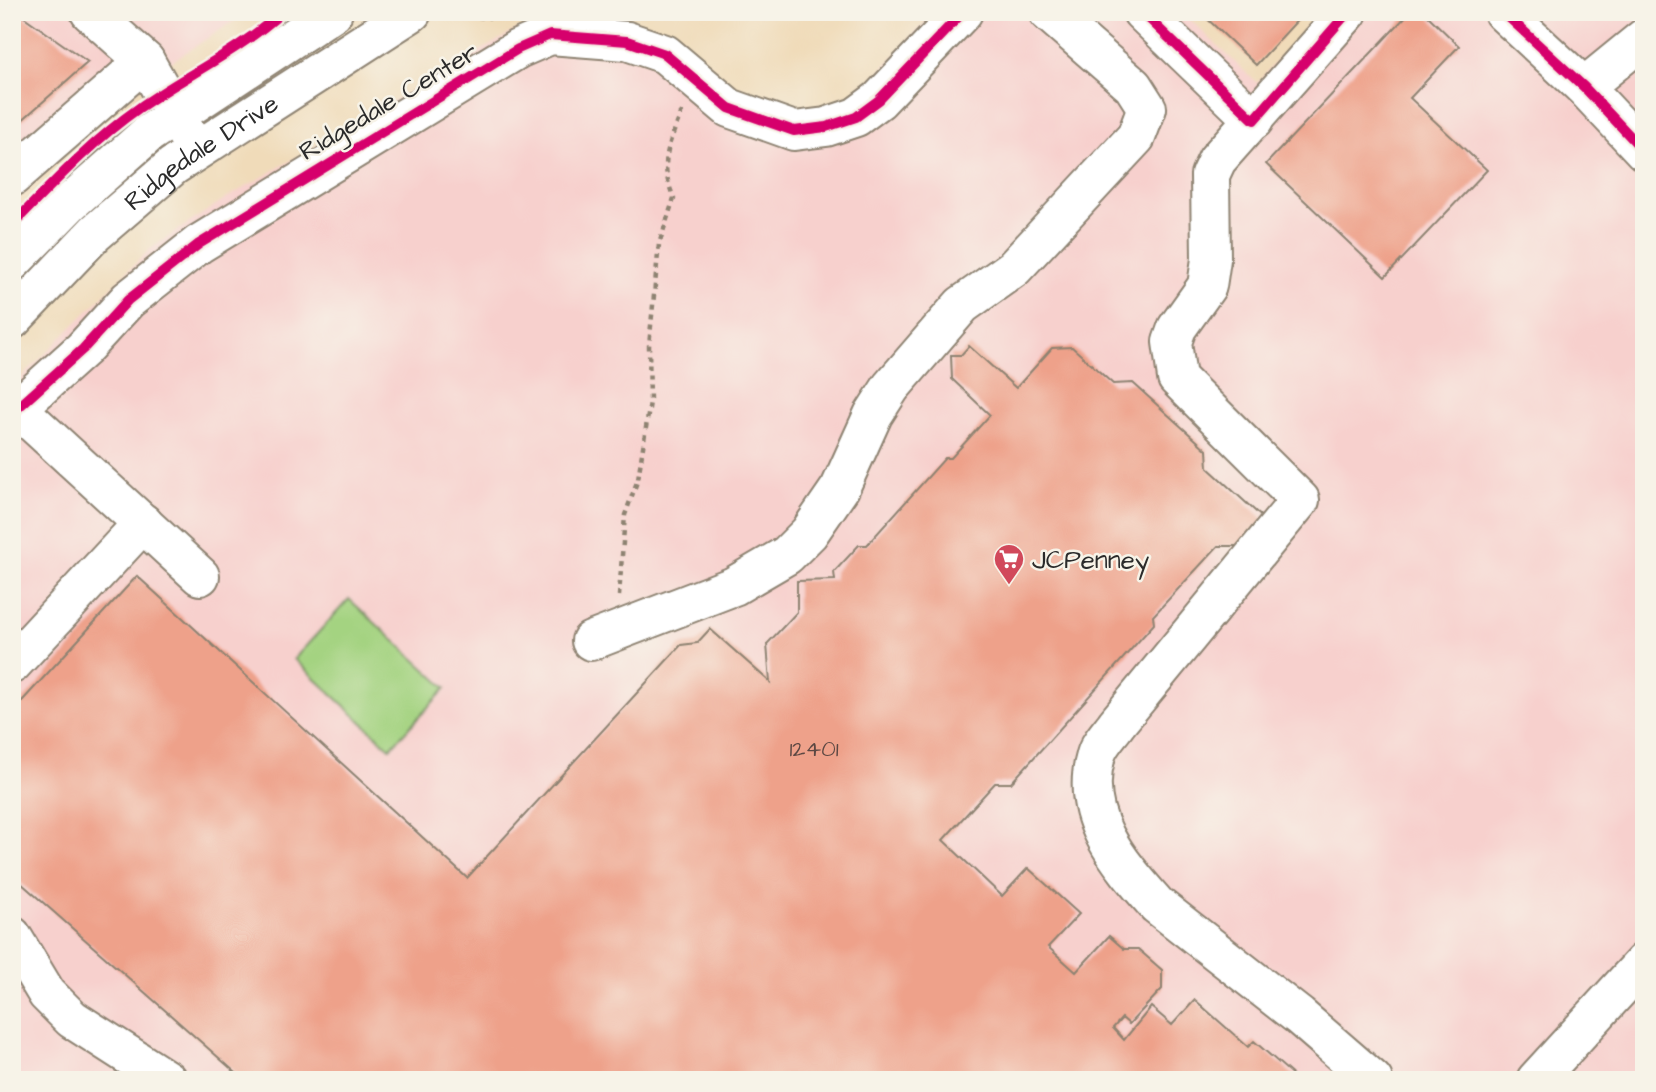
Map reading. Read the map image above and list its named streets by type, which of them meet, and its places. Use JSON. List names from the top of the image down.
{
  "streets": {
    "street": ["Ridgedale Center", "Ridgedale Drive"]
  },
  "places": {
    "supermarket": ["JCPenney"]
  },
  "house_numbers": ["12401"]
}
